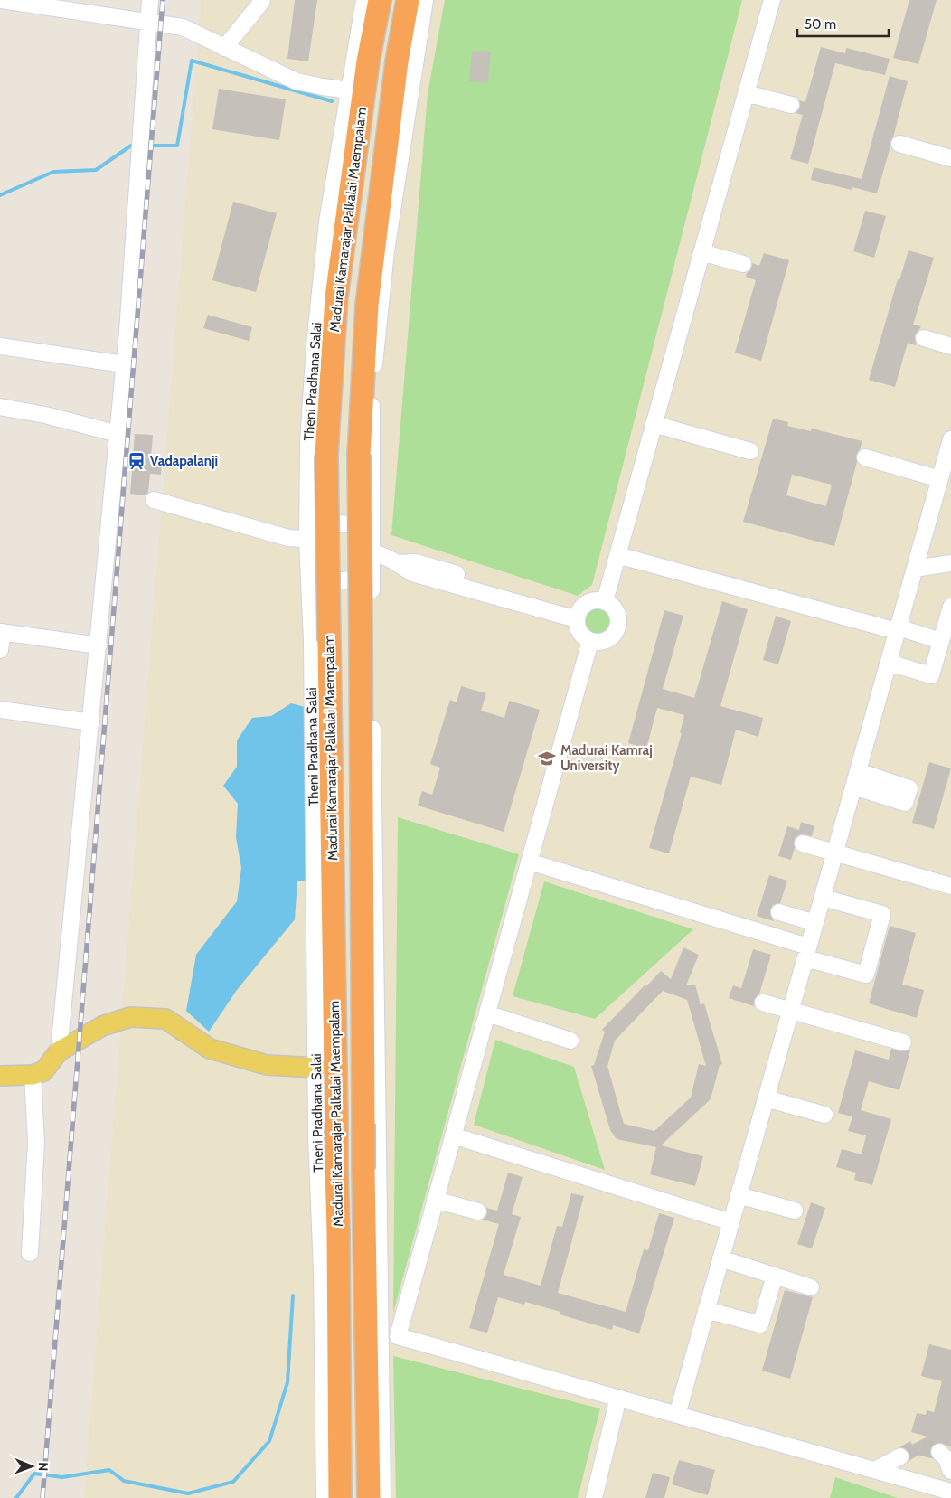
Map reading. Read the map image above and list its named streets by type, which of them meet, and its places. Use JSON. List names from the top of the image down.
{
  "streets": {
    "highway": ["Madurai Kamarajar Palkalai Maempalam"],
    "street": ["Theni Pradhana Salai"]
  },
  "places": {
    "station": ["Vadapalanji"],
    "school or university": ["Madurai Kamraj University"]
  },
  "scale_bar": "50 m",
  "north": "right"
}
